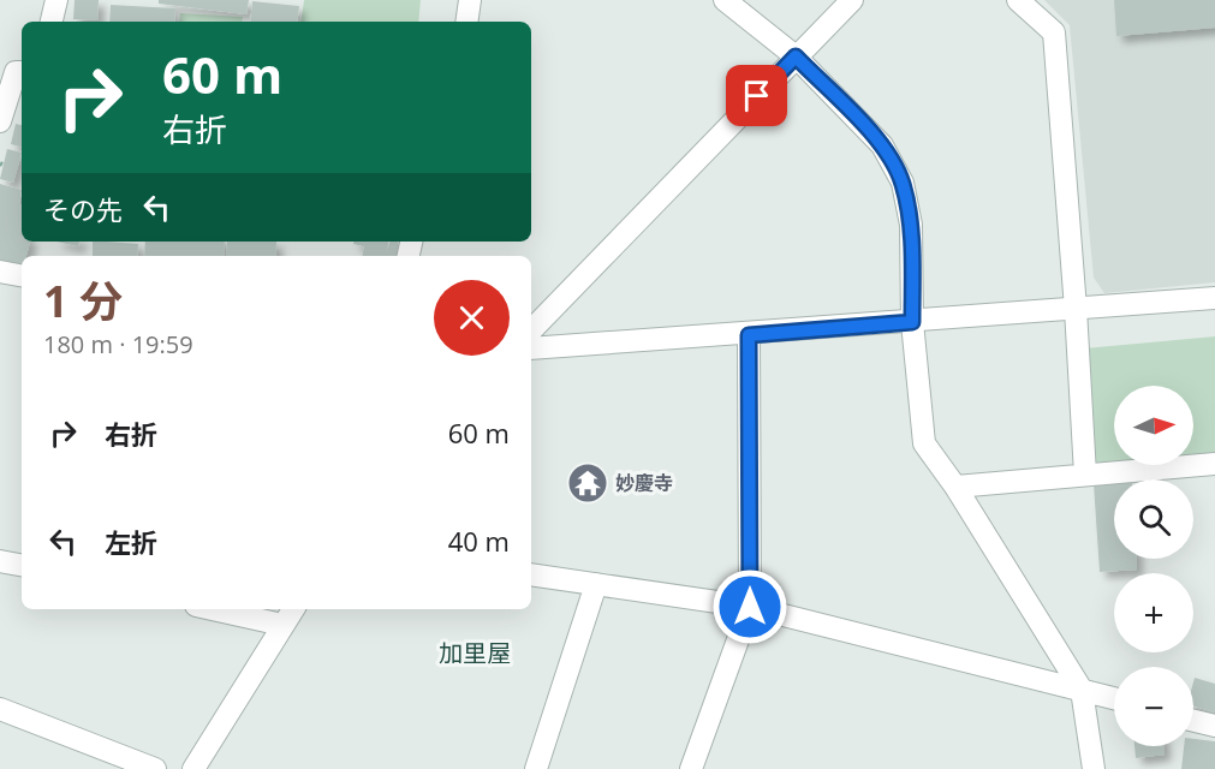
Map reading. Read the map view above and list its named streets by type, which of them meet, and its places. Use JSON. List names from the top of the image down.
{
  "districts": ["加里屋"],
  "places": {
    "temple": ["妙慶寺"]
  },
  "north": "right",
  "page": {
    "turn": ["60 m", "右折"],
    "then": "その先",
    "heading": ["1 分", "180 m · 19:59"],
    "list": [
      {
        "name": "右折",
        "value": "60 m"
      },
      {
        "name": "左折",
        "value": "40 m"
      }
    ],
    "map_buttons": ["+", "−"]
  }
}
